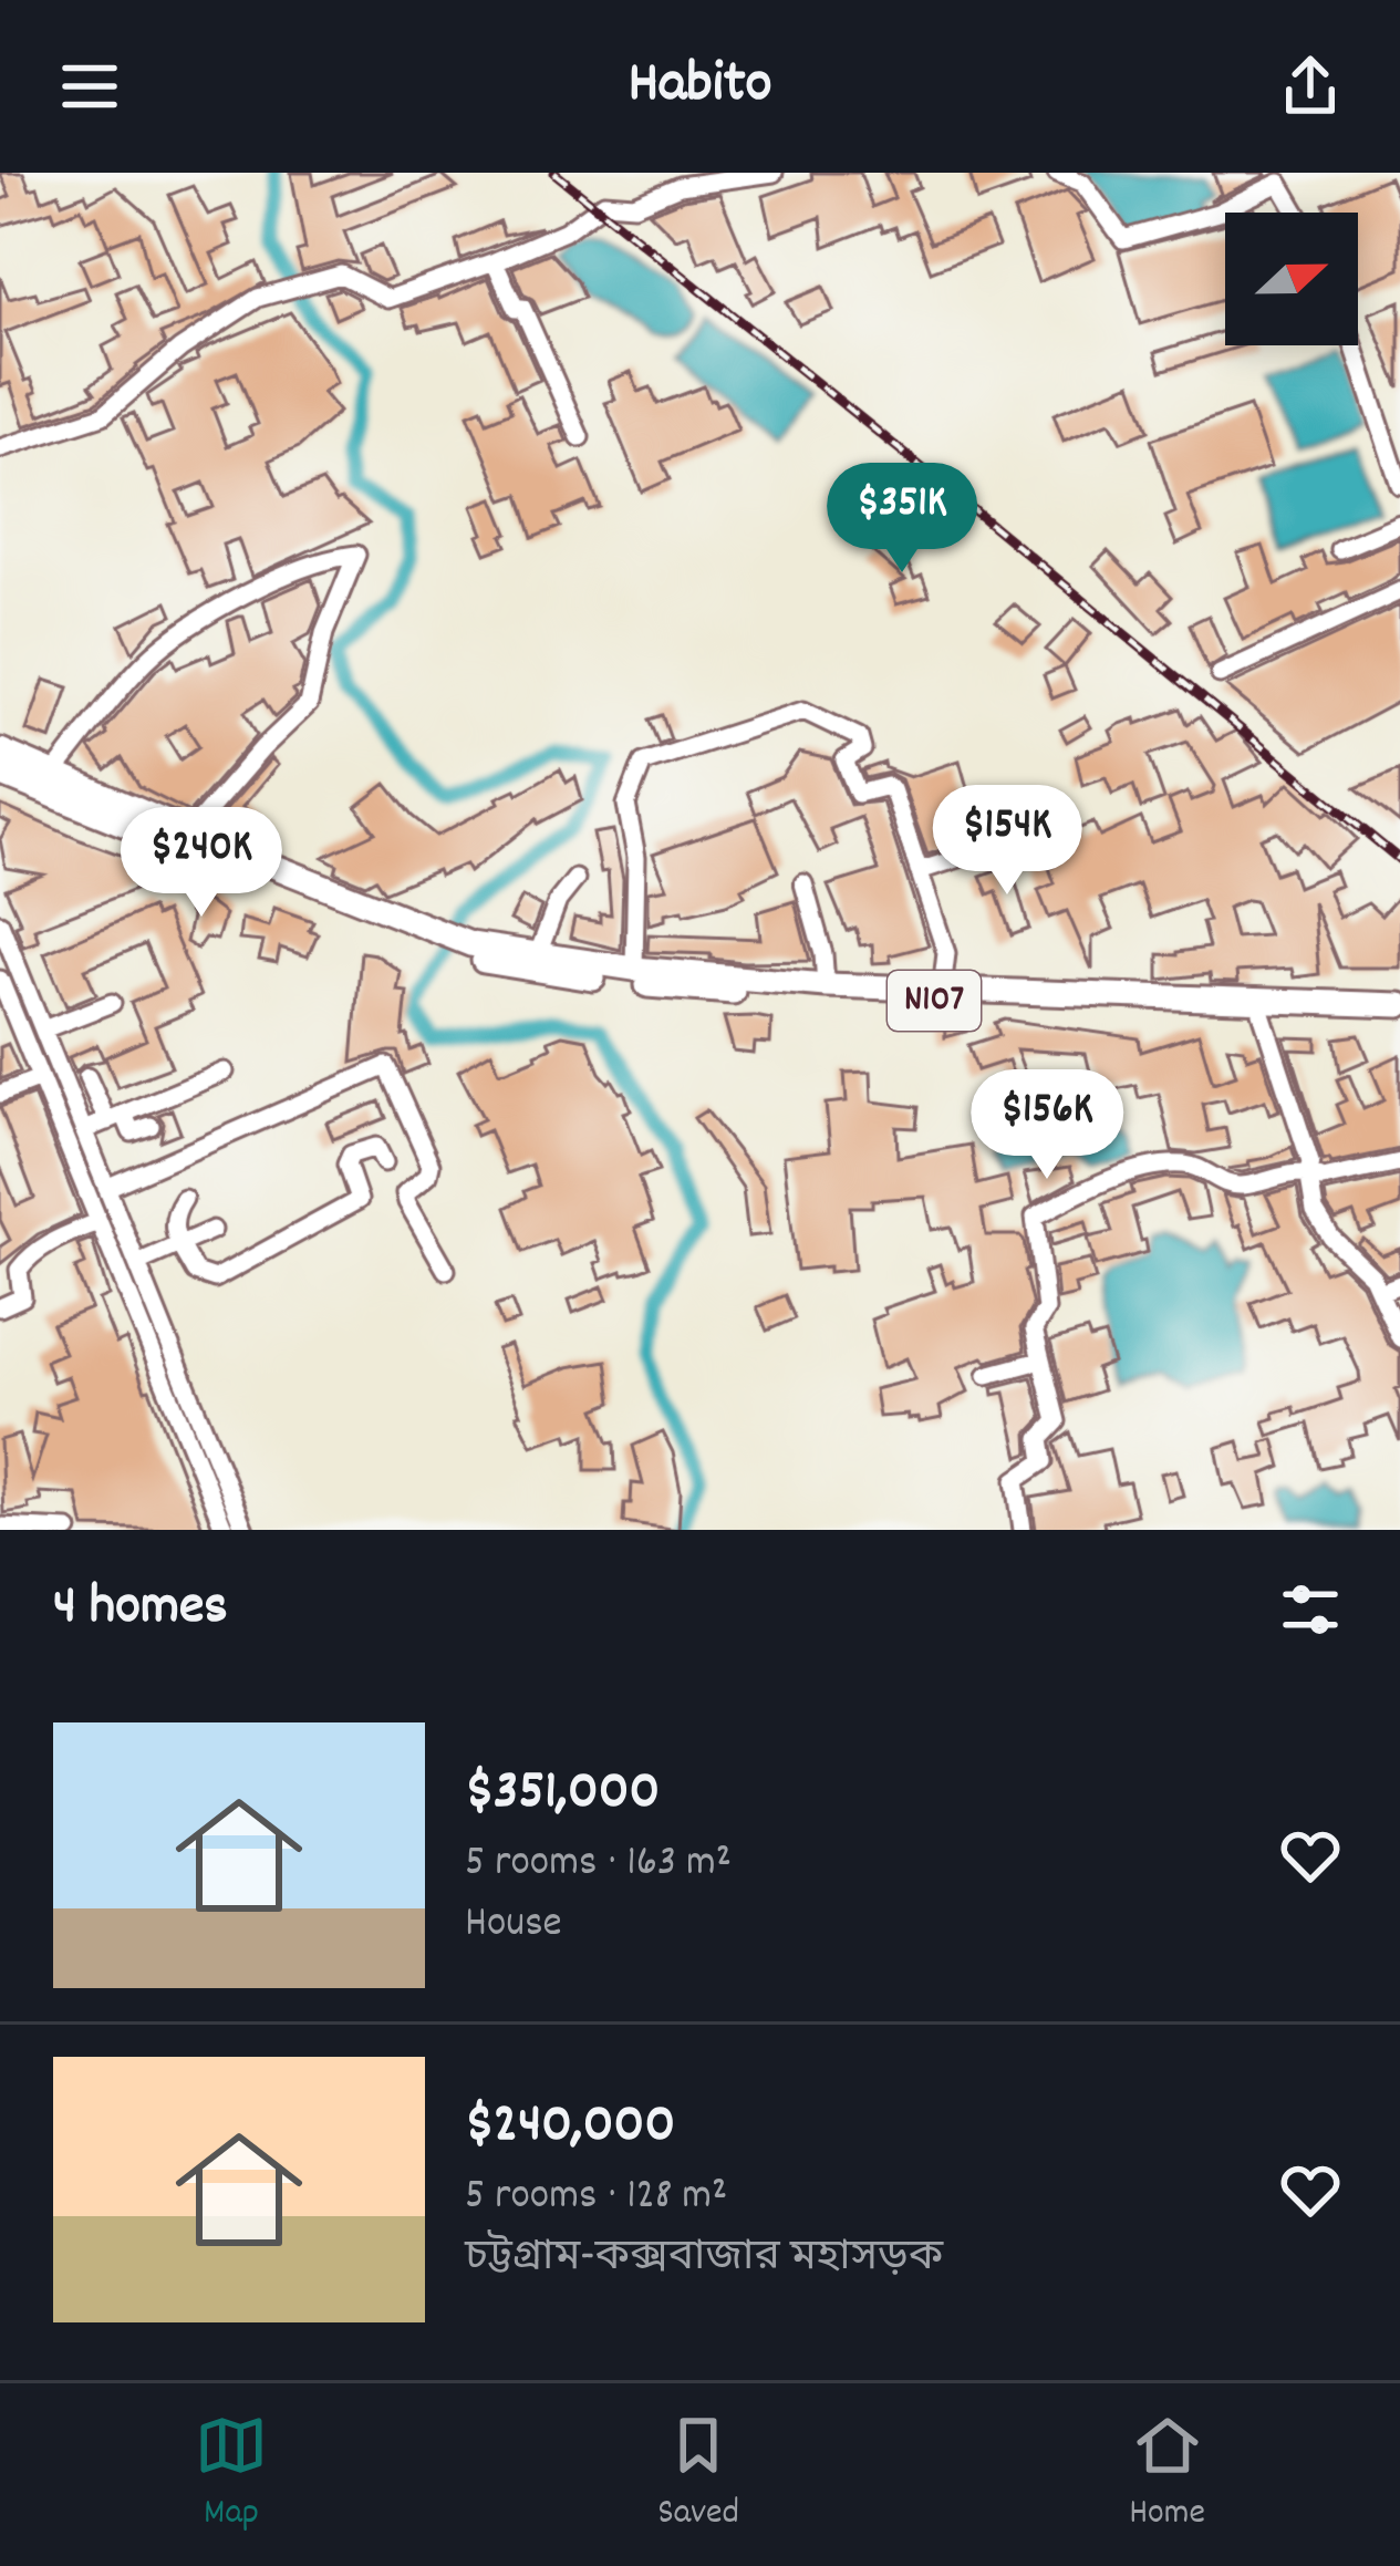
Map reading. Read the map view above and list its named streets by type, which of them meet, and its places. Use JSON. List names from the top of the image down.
{
  "streets": {
    "highway": ["N107"]
  },
  "north": "right",
  "page": {
    "header": "Habito",
    "price": [
      "$351K",
      "$154K",
      "$240K",
      "$156K"
    ],
    "heading": "4 homes",
    "list": [
      {
        "name": "$351,000",
        "note": "5 rooms · 163 m² · House"
      },
      {
        "name": "$240,000",
        "note": "5 rooms · 128 m² · চট্টগ্রাম-কক্সবাজার মহাসড়ক"
      }
    ],
    "tabs": ["Map", "Saved", "Home"]
  }
}
